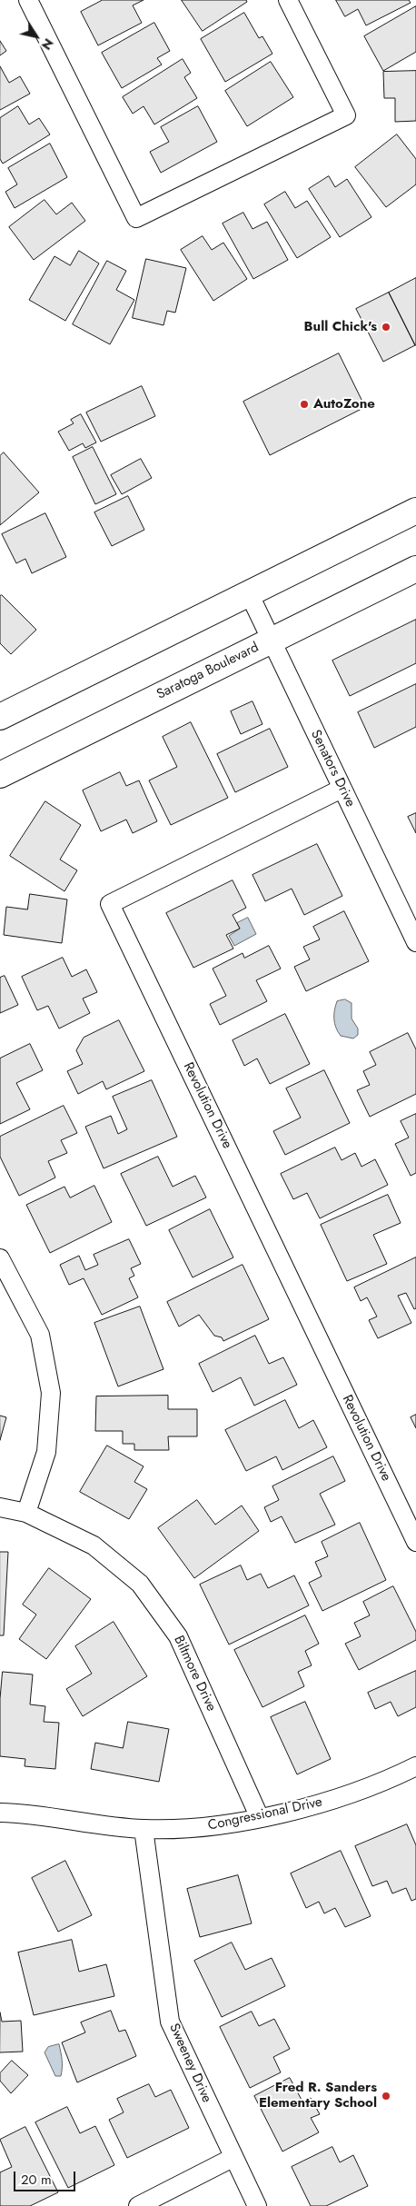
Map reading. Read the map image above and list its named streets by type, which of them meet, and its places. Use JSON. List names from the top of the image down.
{
  "streets": {
    "main road": ["Saratoga Boulevard"],
    "street": [
      "Senators Drive",
      "Revolution Drive",
      "Biltmore Drive",
      "Congressional Drive",
      "Sweeney Drive"
    ]
  },
  "crossings": [
    ["Saratoga Boulevard", "Senators Drive"],
    ["Senators Drive", "Revolution Drive"],
    ["Biltmore Drive", "Congressional Drive"],
    ["Congressional Drive", "Sweeney Drive"]
  ],
  "places": ["Bull Chick's", "AutoZone", "Fred R. Sanders Elementary School"],
  "scale_bar": "20 m",
  "north": "bottom right"
}
